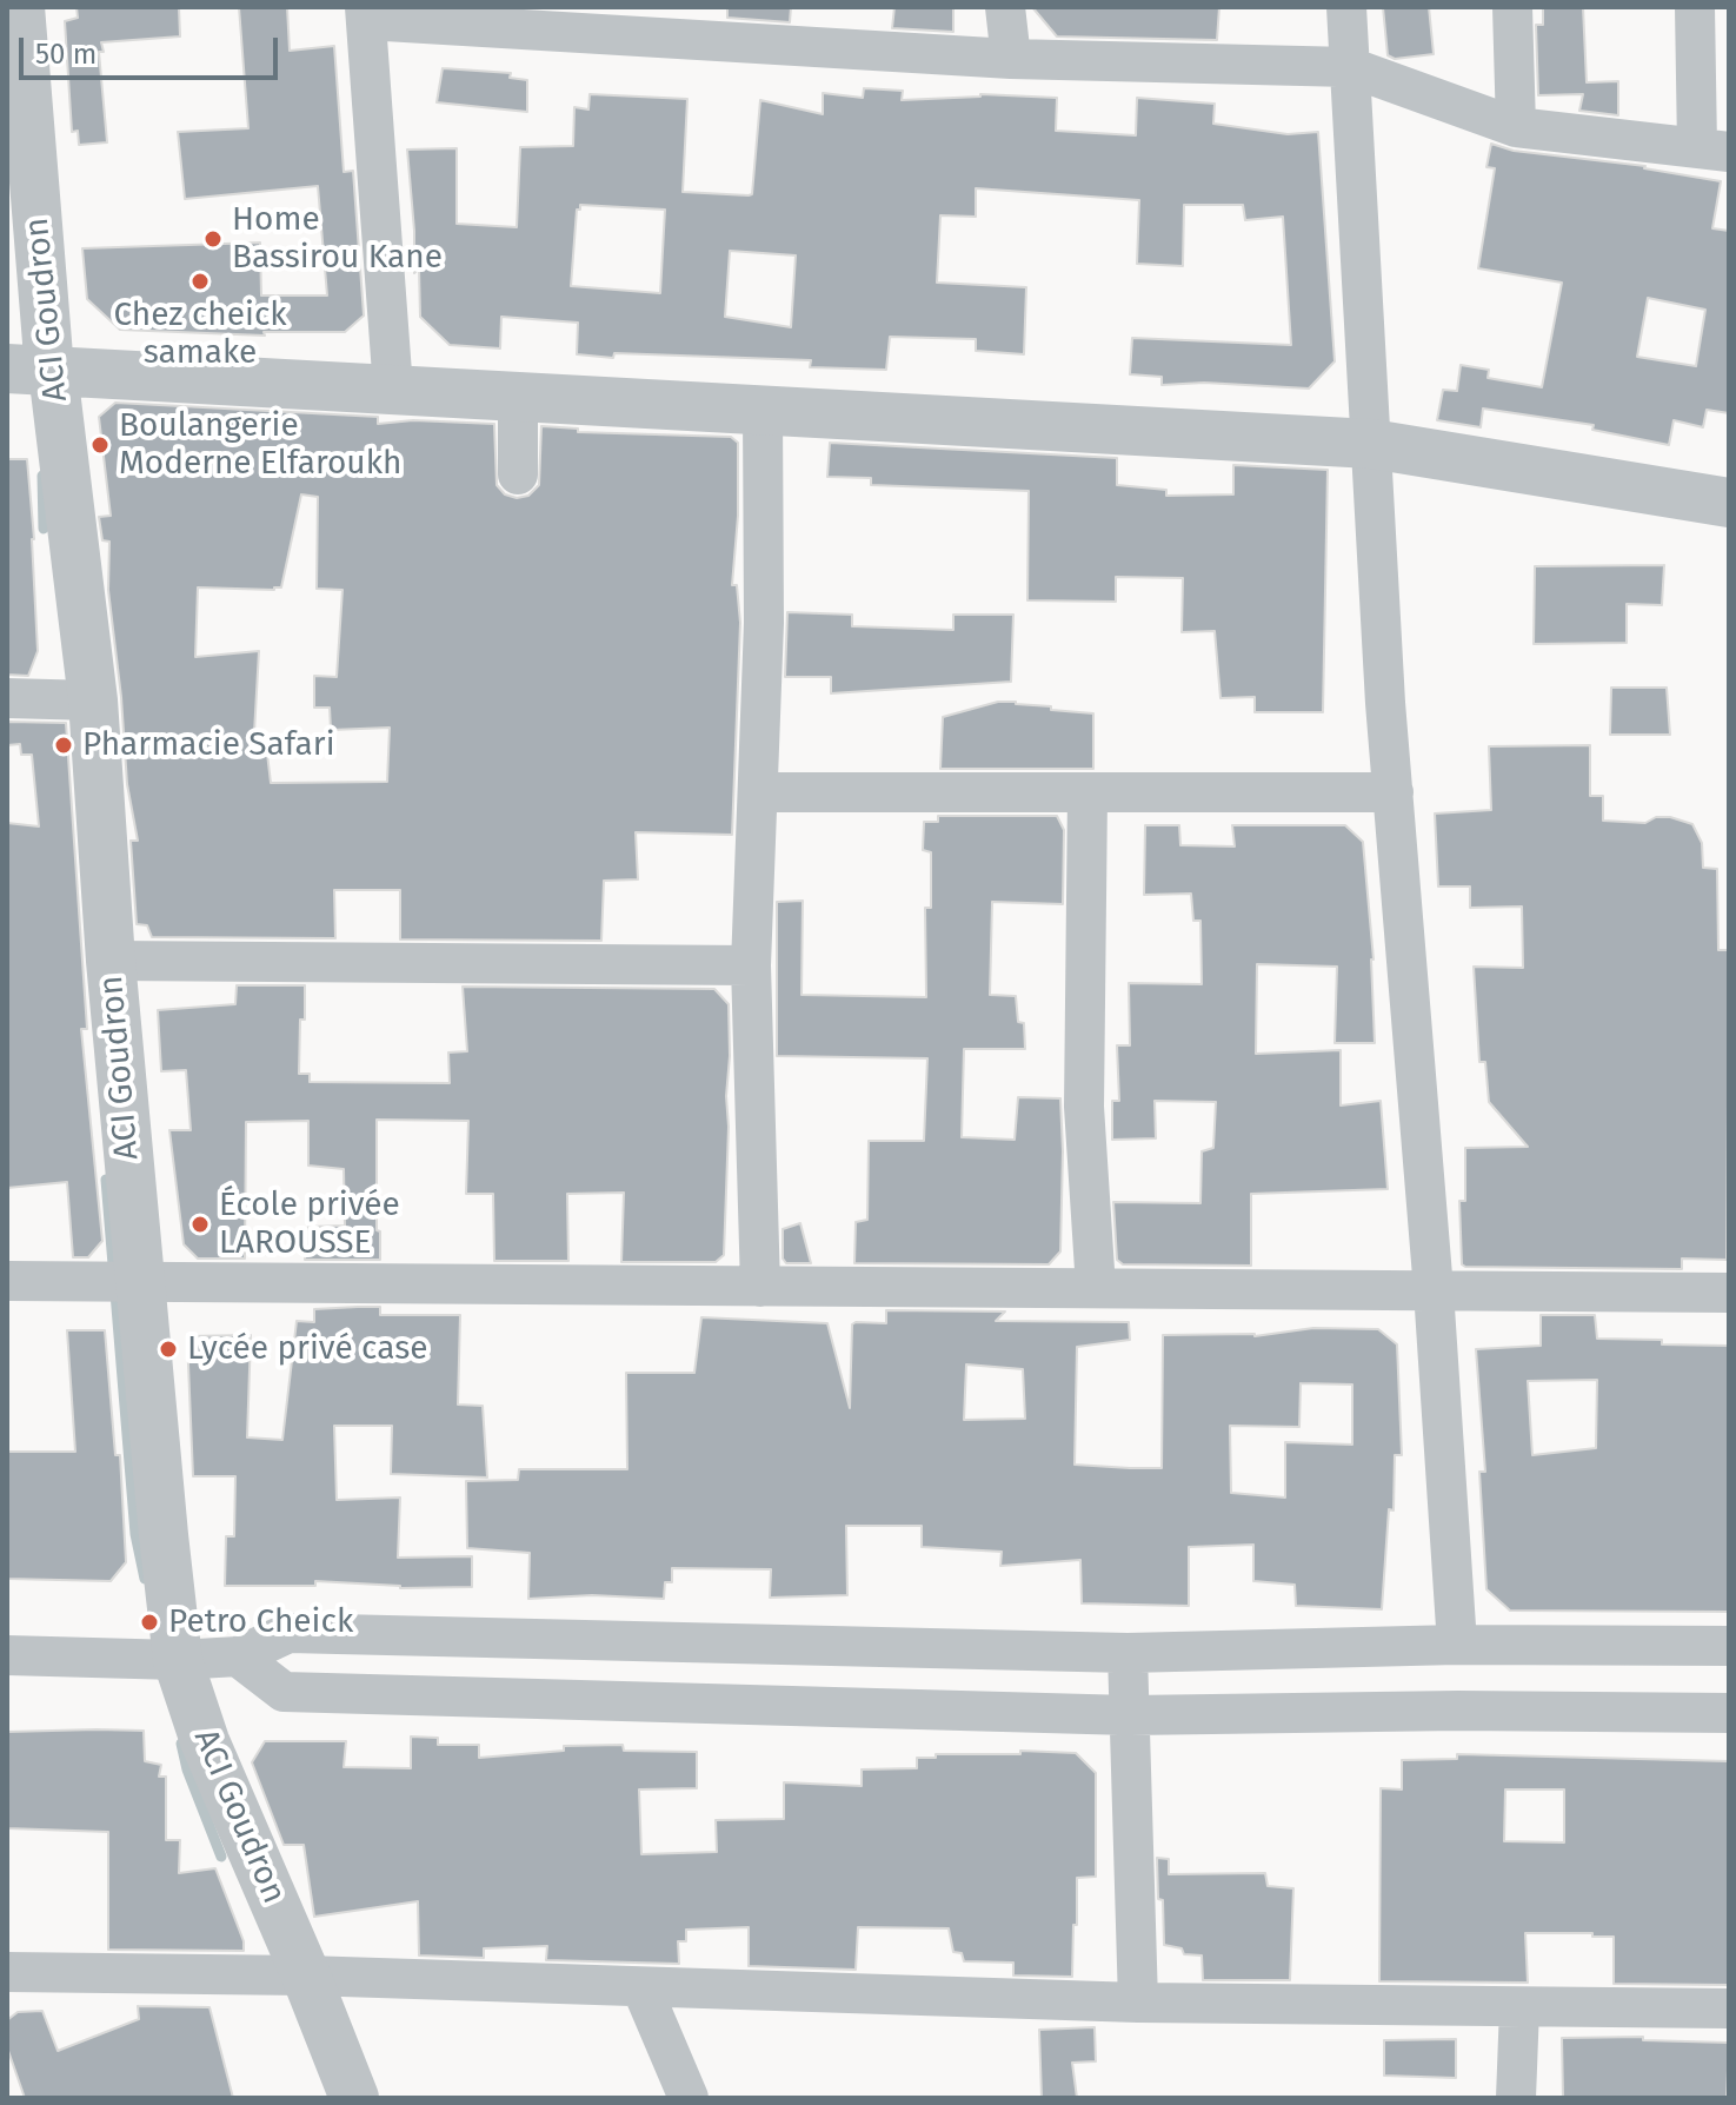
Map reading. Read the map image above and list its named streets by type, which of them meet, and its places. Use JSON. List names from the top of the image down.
{
  "streets": {
    "street": ["ACI Goudron"]
  },
  "places": [
    "Home Bassirou Kane",
    "Chez cheick samake",
    "Boulangerie Moderne Elfaroukh",
    "Pharmacie Safari",
    "École privée LAROUSSE",
    "Lycée privé case",
    "Petro Cheick"
  ],
  "scale_bar": "50 m"
}
